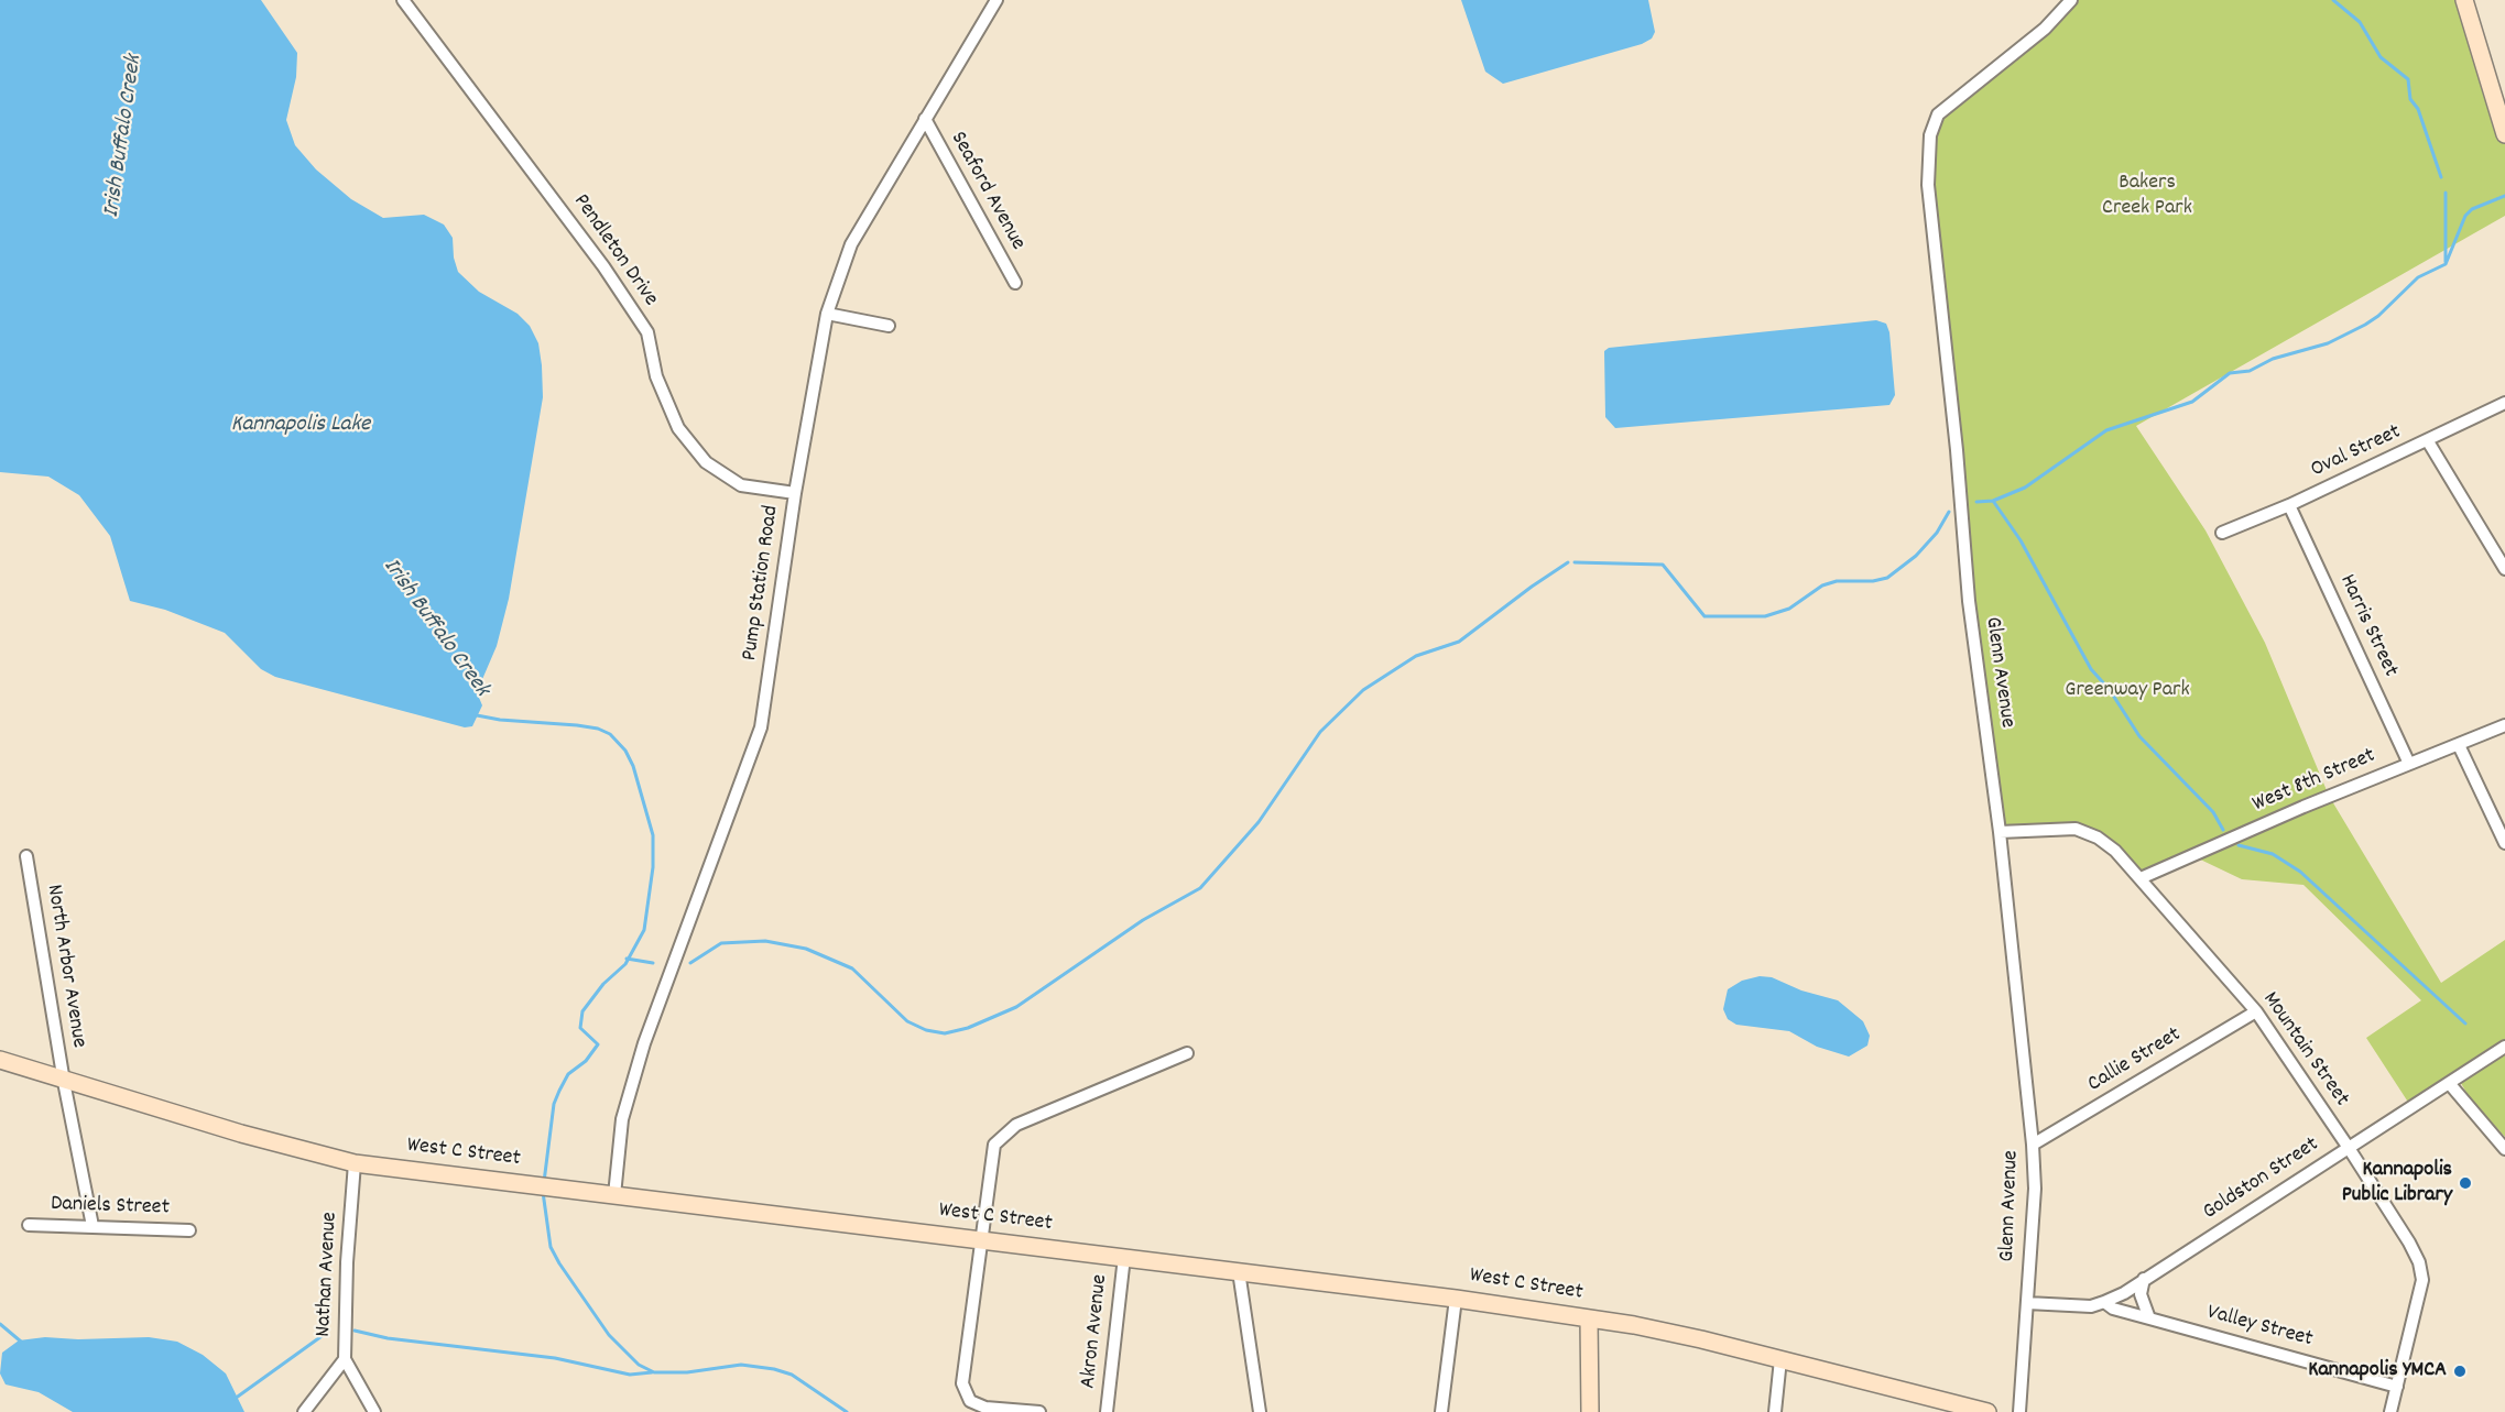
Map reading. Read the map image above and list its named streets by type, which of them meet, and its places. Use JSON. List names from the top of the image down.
{
  "streets": {
    "main road": ["West C Street"],
    "street": [
      "Seaford Avenue",
      "Pendleton Drive",
      "Oval Street",
      "Pump Station Road",
      "Harris Street",
      "Glenn Avenue",
      "West 8th Street",
      "North Arbor Avenue",
      "Mountain Street",
      "Callie Street",
      "Goldston Street",
      "Daniels Street",
      "Nathan Avenue",
      "Valley Street",
      "Akron Avenue"
    ]
  },
  "crossings": [
    ["Seaford Avenue", "Pump Station Road"],
    ["Pendleton Drive", "Pump Station Road"],
    ["Oval Street", "Harris Street"],
    ["Pump Station Road", "West C Street"],
    ["Harris Street", "West 8th Street"],
    ["Glenn Avenue", "Mountain Street"],
    ["Glenn Avenue", "Callie Street"],
    ["Glenn Avenue", "Valley Street"],
    ["West 8th Street", "Mountain Street"],
    ["North Arbor Avenue", "West C Street"],
    ["North Arbor Avenue", "Daniels Street"],
    ["Mountain Street", "Callie Street"],
    ["Mountain Street", "Goldston Street"],
    ["Mountain Street", "Valley Street"],
    ["West C Street", "Nathan Avenue"],
    ["West C Street", "Akron Avenue"],
    ["Goldston Street", "Valley Street"]
  ],
  "water": ["Irish Buffalo Creek", "Kannapolis Lake"],
  "parks": ["Bakers Creek Park", "Greenway Park"],
  "places": ["Kannapolis Public Library", "Kannapolis YMCA"]
}
